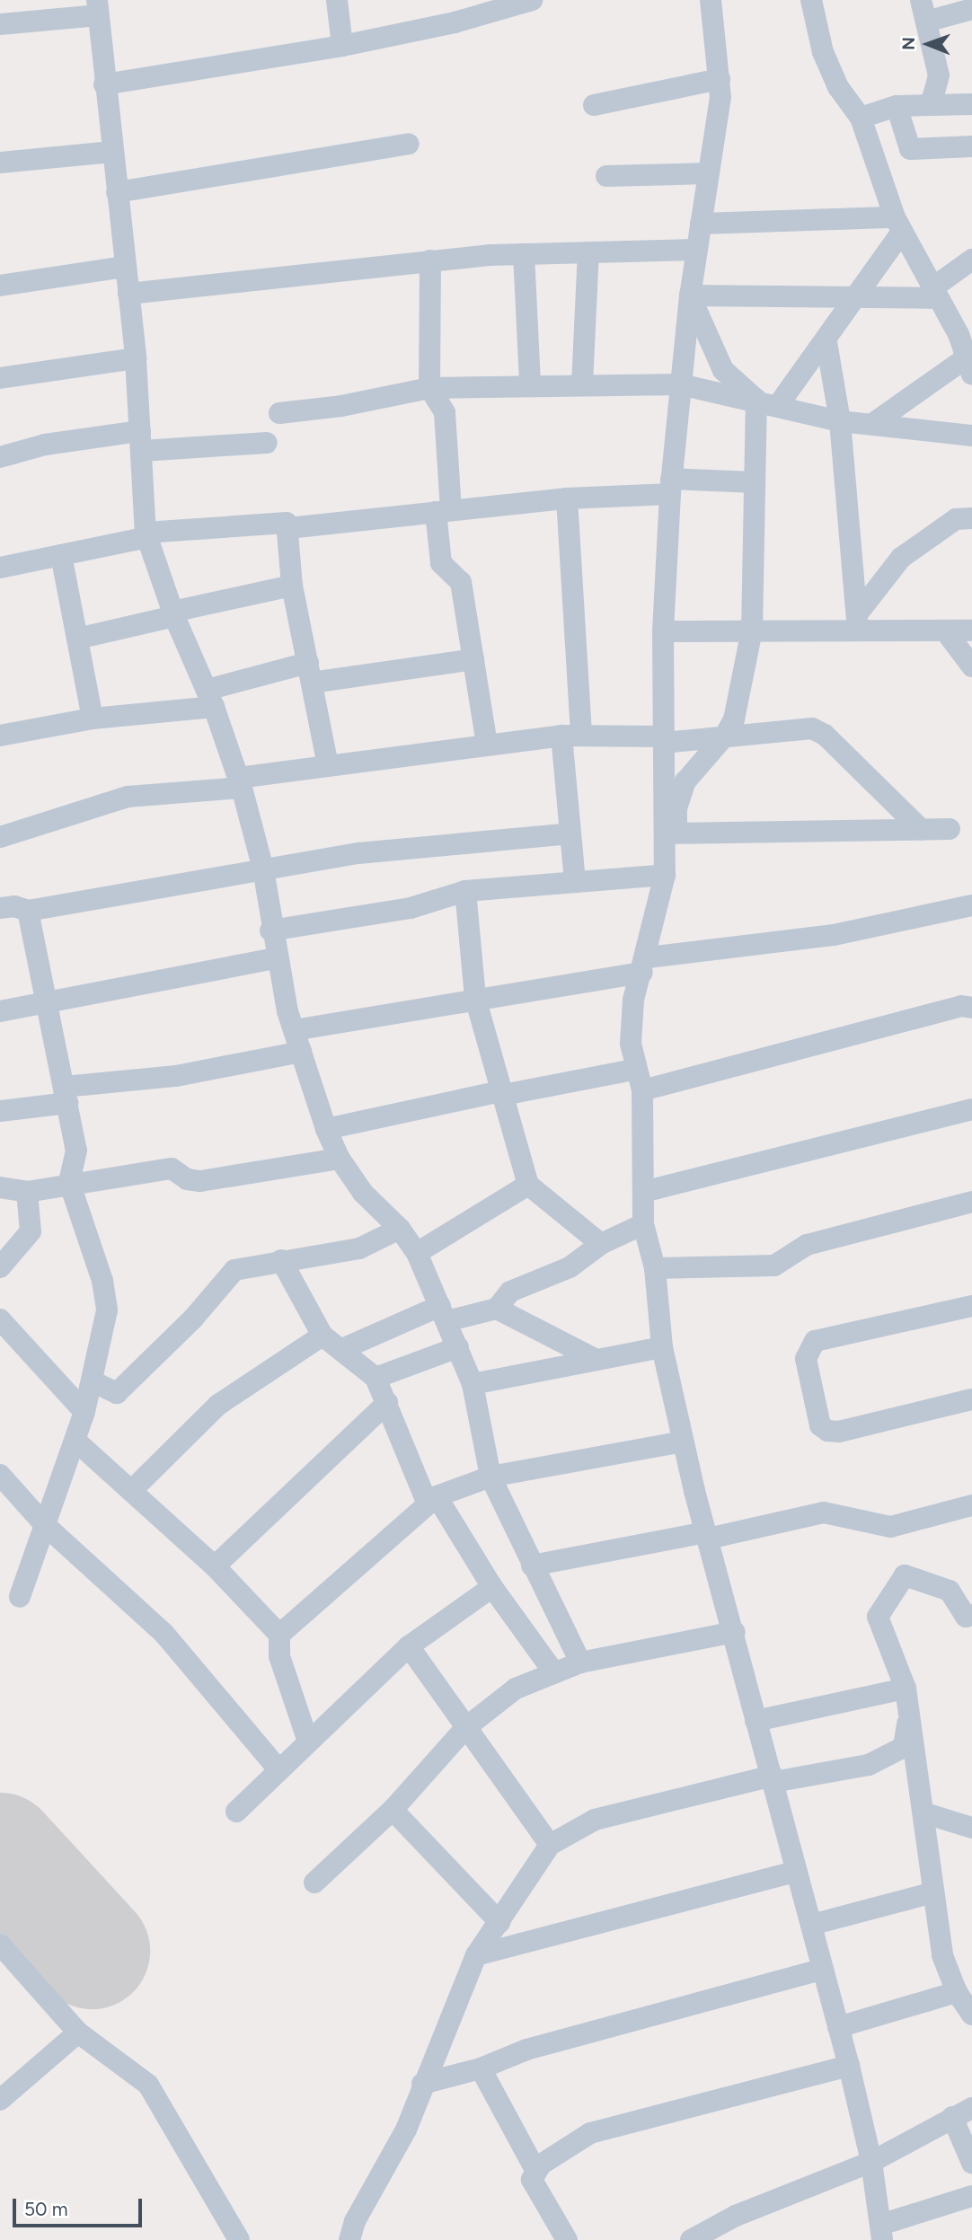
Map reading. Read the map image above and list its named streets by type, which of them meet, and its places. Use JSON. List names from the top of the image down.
{
  "scale_bar": "50 m",
  "north": "left"
}
